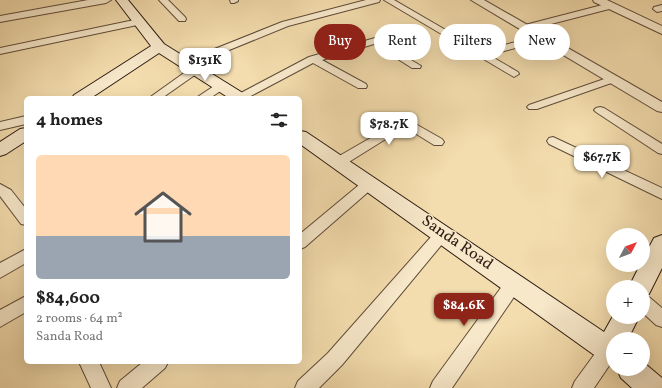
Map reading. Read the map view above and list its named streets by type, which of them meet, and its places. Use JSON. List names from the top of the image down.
{
  "streets": {
    "main road": ["Sanda Road"]
  },
  "north": "top right",
  "page": {
    "chip": [
      "Buy",
      "Rent",
      "Filters",
      "New"
    ],
    "price": [
      "$131K",
      "$78.7K",
      "$67.7K",
      "$84.6K"
    ],
    "heading": "4 homes",
    "list": [
      {
        "name": "$84,600",
        "note": "2 rooms · 64 m² · Sanda Road"
      }
    ],
    "map_buttons": ["+", "−"]
  }
}
